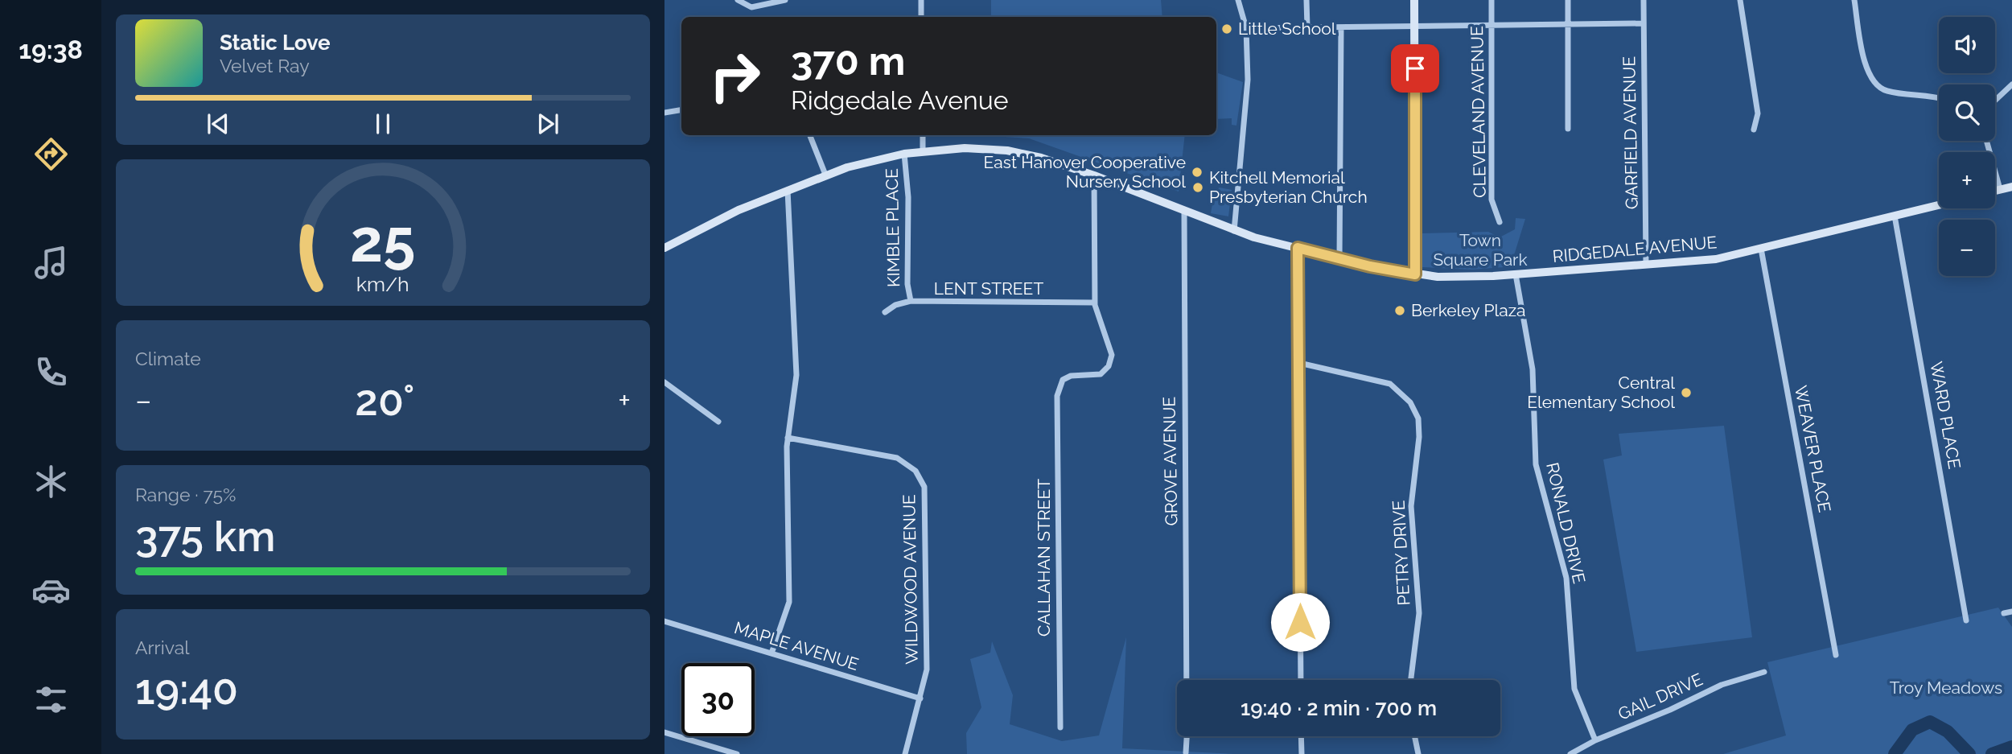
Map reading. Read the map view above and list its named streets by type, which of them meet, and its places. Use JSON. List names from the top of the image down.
{
  "streets": {
    "main road": ["RIDGEDALE AVENUE"],
    "street": [
      "CLEVELAND AVENUE",
      "GARFIELD AVENUE",
      "KIMBLE PLACE",
      "LENT STREET",
      "WARD PLACE",
      "WEAVER PLACE",
      "GROVE AVENUE",
      "RONALD DRIVE",
      "PETRY DRIVE",
      "CALLAHAN STREET",
      "WILDWOOD AVENUE",
      "MAPLE AVENUE",
      "GAIL DRIVE"
    ]
  },
  "crossings": [
    ["GARFIELD AVENUE", "RIDGEDALE AVENUE"],
    ["KIMBLE PLACE", "RIDGEDALE AVENUE"],
    ["KIMBLE PLACE", "LENT STREET"],
    ["RIDGEDALE AVENUE", "WARD PLACE"],
    ["RIDGEDALE AVENUE", "WEAVER PLACE"],
    ["RIDGEDALE AVENUE", "GROVE AVENUE"],
    ["RIDGEDALE AVENUE", "RONALD DRIVE"],
    ["LENT STREET", "CALLAHAN STREET"],
    ["RONALD DRIVE", "GAIL DRIVE"],
    ["WILDWOOD AVENUE", "MAPLE AVENUE"]
  ],
  "parks": ["Town Square Park", "Troy Meadows"],
  "places": [
    "Little School",
    "East Hanover Cooperative Nursery School",
    "Kitchell Memorial Presbyterian Church",
    "Berkeley Plaza",
    "Central Elementary School"
  ],
  "page": {
    "tabs": "19:38",
    "map_buttons": ["+", "−"],
    "turn": ["370 m", "Ridgedale Avenue"],
    "song": ["Static Love", "Velvet Ray"],
    "tile": [
      "Climate",
      ["Range · 75%", "375 km"],
      ["Arrival", "19:40"]
    ],
    "heat": ["−", "20°", "+"],
    "limit": "30",
    "trip": "19:40 · 2 min · 700 m",
    "gauge": ["25", "km/h"]
  }
}
